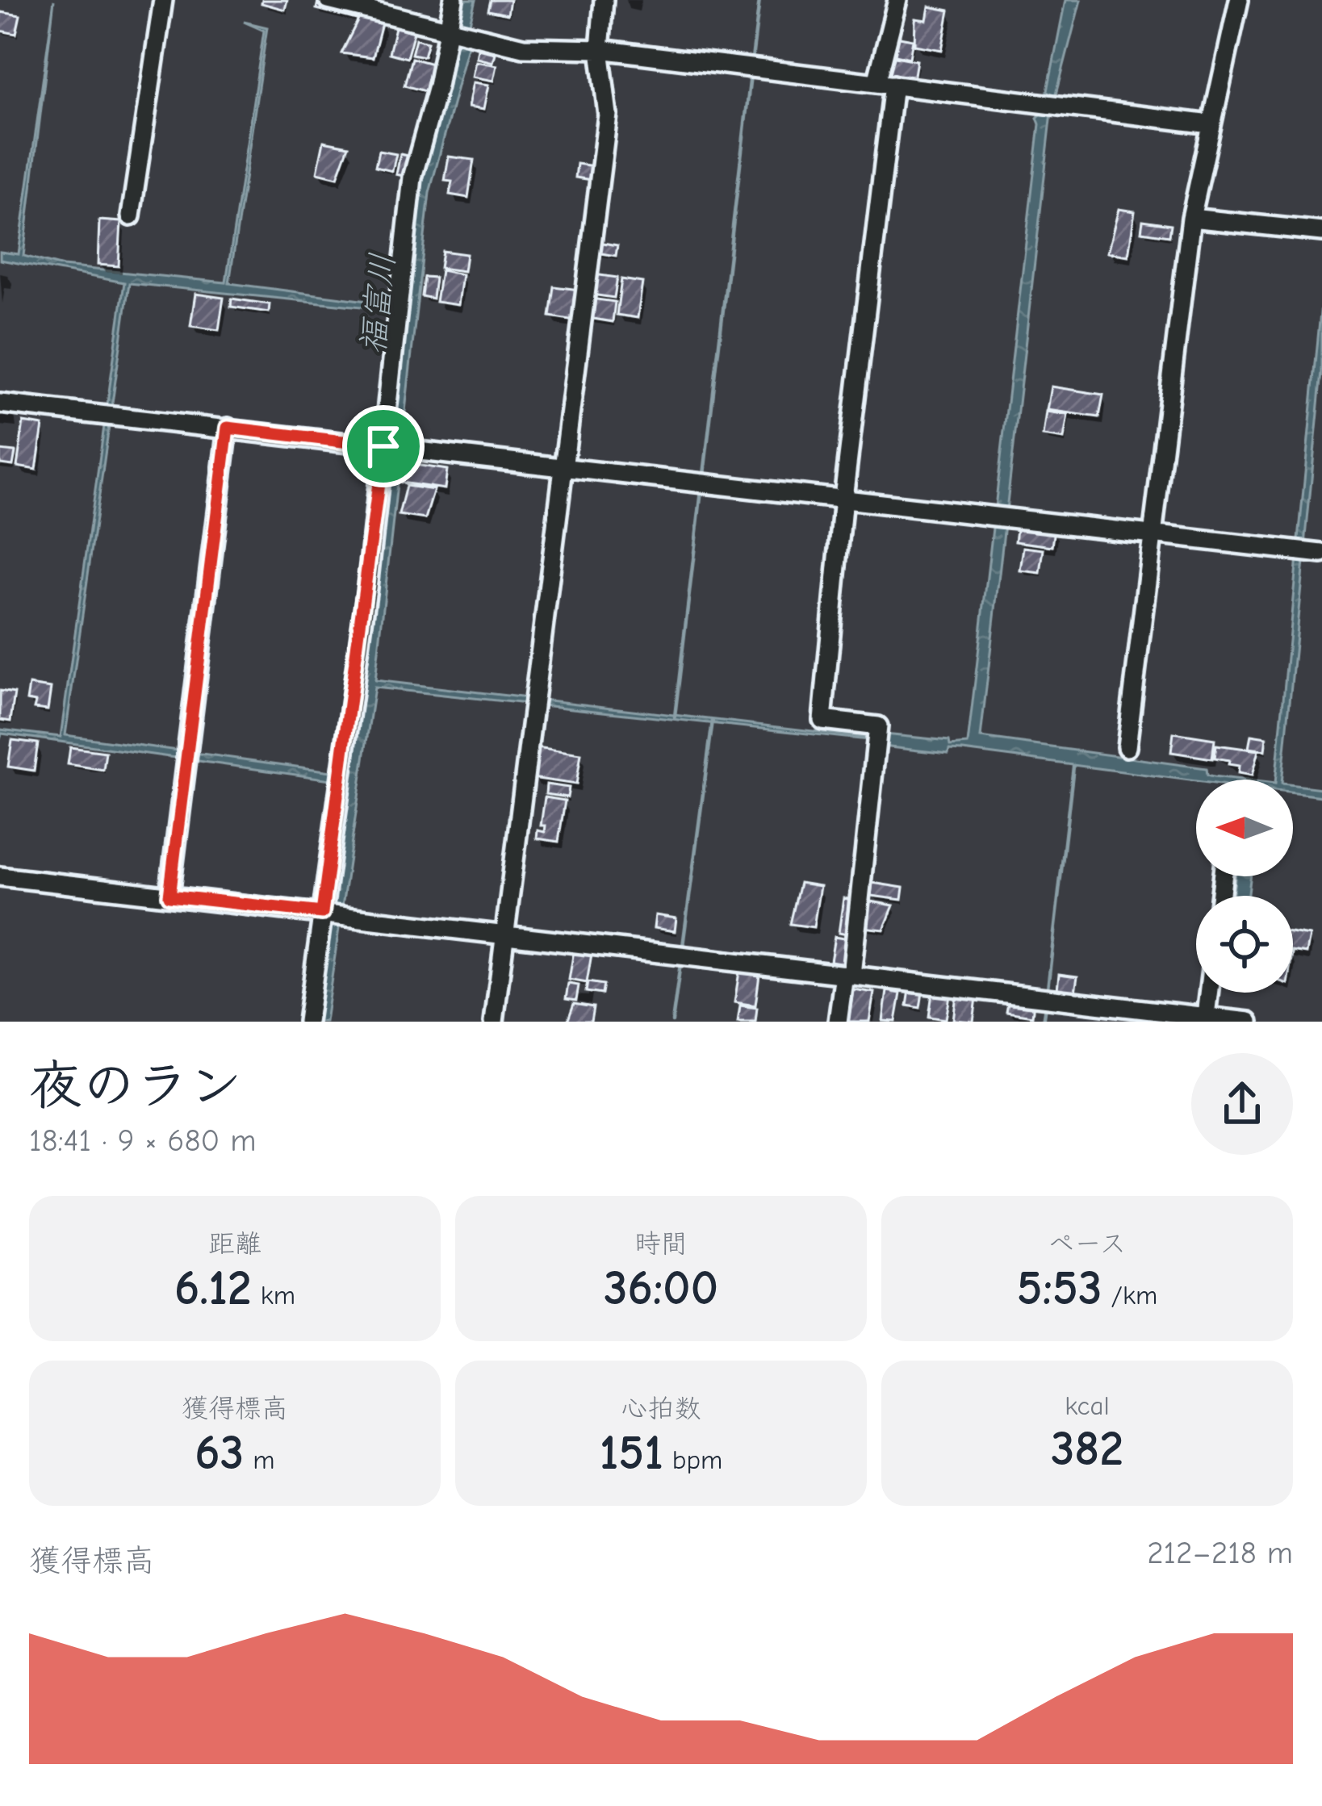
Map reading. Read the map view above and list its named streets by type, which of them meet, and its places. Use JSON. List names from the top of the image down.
{
  "water": ["福富川"],
  "north": "left",
  "page": {
    "heading": ["夜のラン", "18:41 · 9 × 680 m"],
    "stats": [
      ["距離", "6.12 km"],
      ["時間", "36:00"],
      ["ペース", "5:53 /km"],
      ["獲得標高", "63 m"],
      ["心拍数", "151 bpm"],
      ["kcal", "382"]
    ],
    "chart": ["獲得標高", "212–218 m"]
  }
}
